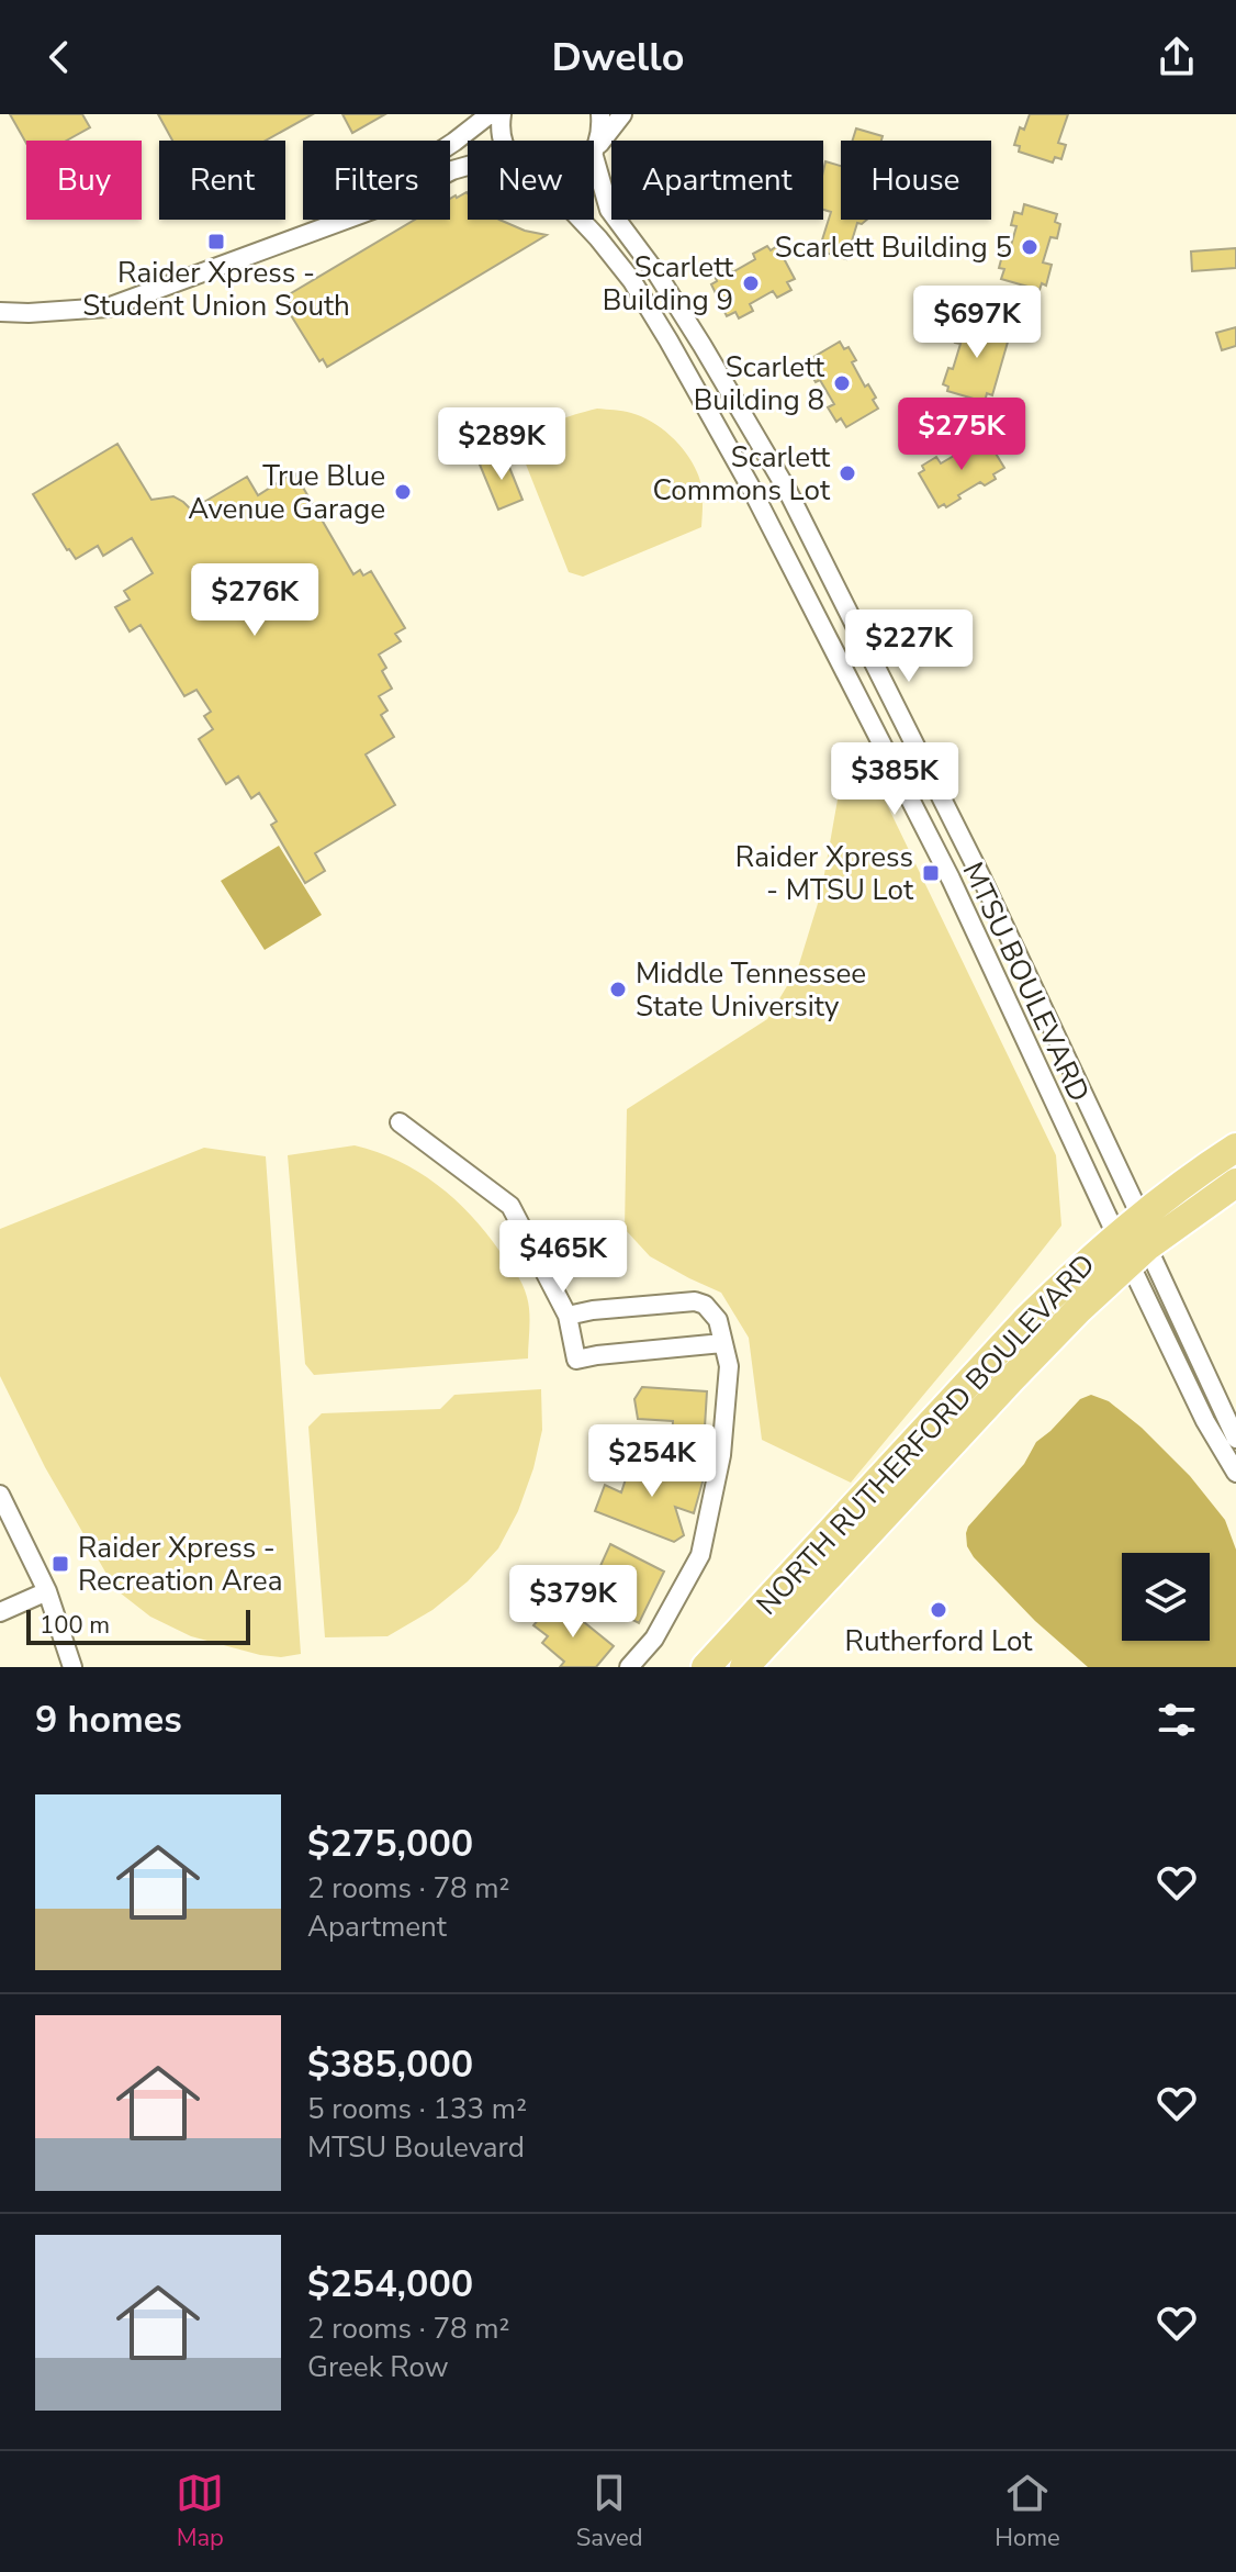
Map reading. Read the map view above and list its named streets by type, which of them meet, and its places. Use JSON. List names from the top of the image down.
{
  "streets": {
    "main road": ["NORTH RUTHERFORD BOULEVARD"],
    "street": ["MTSU BOULEVARD"]
  },
  "crossings": [
    ["MTSU BOULEVARD", "NORTH RUTHERFORD BOULEVARD"]
  ],
  "places": {
    "transit": ["Raider Xpress - Student Union South", "Raider Xpress - MTSU Lot", "Raider Xpress - Recreation Area"],
    "other": [
      "Scarlett Building 5",
      "Scarlett Building 9",
      "Scarlett Building 8",
      "Scarlett Commons Lot",
      "True Blue Avenue Garage",
      "Middle Tennessee State University",
      "Rutherford Lot"
    ]
  },
  "scale_bar": "100 m",
  "page": {
    "header": "Dwello",
    "chip": [
      "Buy",
      "Rent",
      "Filters",
      "New",
      "Apartment",
      "House"
    ],
    "price": [
      "$697K",
      "$275K",
      "$289K",
      "$276K",
      "$227K",
      "$385K",
      "$465K",
      "$254K",
      "$379K"
    ],
    "scale": "100 m",
    "heading": "9 homes",
    "list": [
      {
        "name": "$275,000",
        "note": "2 rooms · 78 m² · Apartment"
      },
      {
        "name": "$385,000",
        "note": "5 rooms · 133 m² · MTSU Boulevard"
      },
      {
        "name": "$254,000",
        "note": "2 rooms · 78 m² · Greek Row"
      }
    ],
    "tabs": ["Map", "Saved", "Home"]
  }
}
